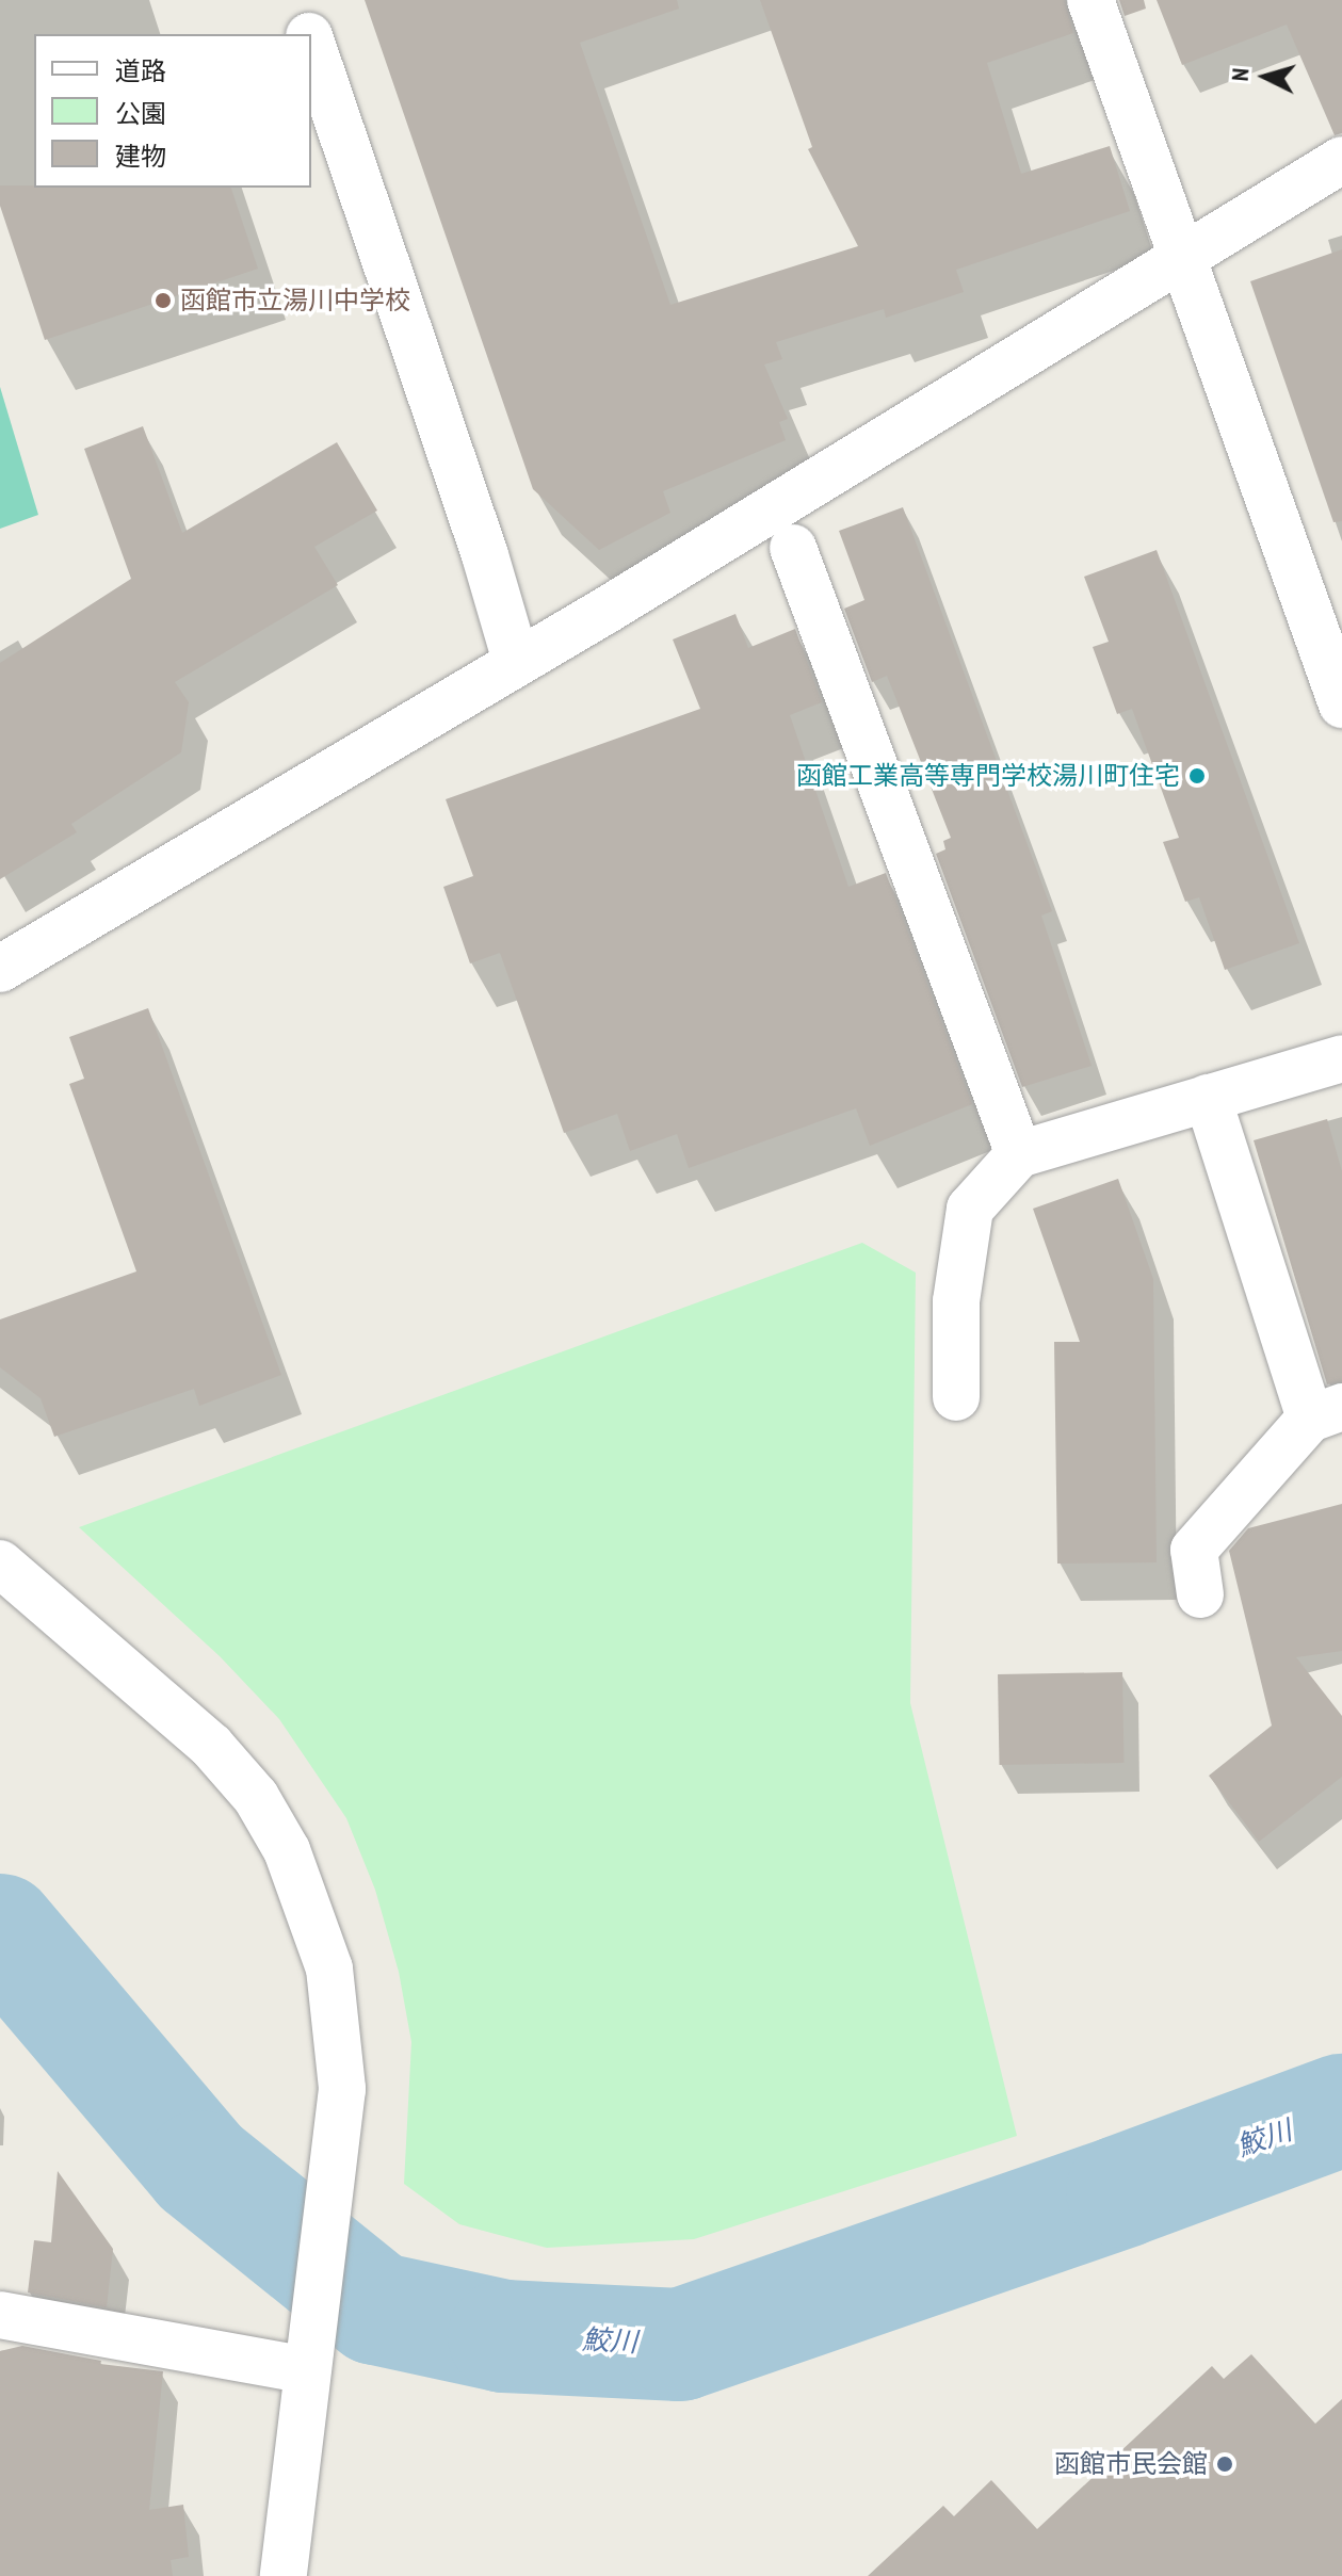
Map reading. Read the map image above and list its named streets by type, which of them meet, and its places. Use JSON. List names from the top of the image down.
{
  "water": ["鮫川"],
  "places": ["函館市立湯川中学校", "函館工業高等専門学校湯川町住宅", "函館市民会館"],
  "legend": ["道路", "公園", "建物"],
  "north": "left"
}
